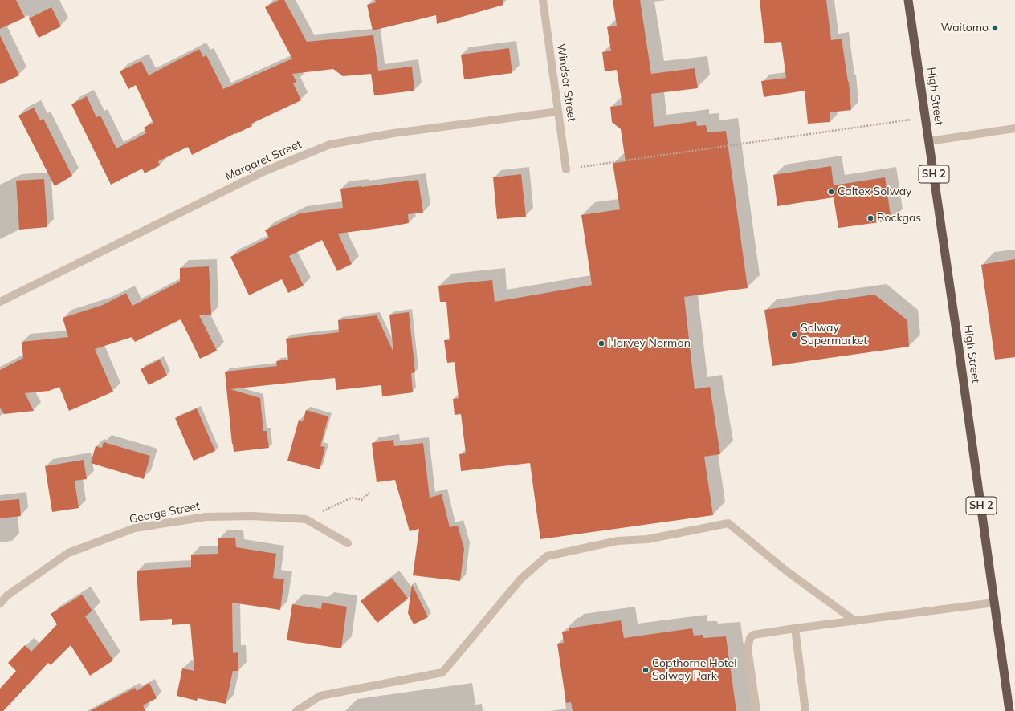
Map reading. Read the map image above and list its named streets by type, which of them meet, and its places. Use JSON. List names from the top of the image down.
{
  "streets": {
    "highway": ["High Street", "SH 2"],
    "street": ["Windsor Street", "Margaret Street", "George Street"]
  },
  "crossings": [
    ["Windsor Street", "Margaret Street"]
  ],
  "places": [
    "Waitomo",
    "Caltex Solway",
    "Rockgas",
    "Solway Supermarket",
    "Harvey Norman",
    "Copthorne Hotel Solway Park"
  ]
}
